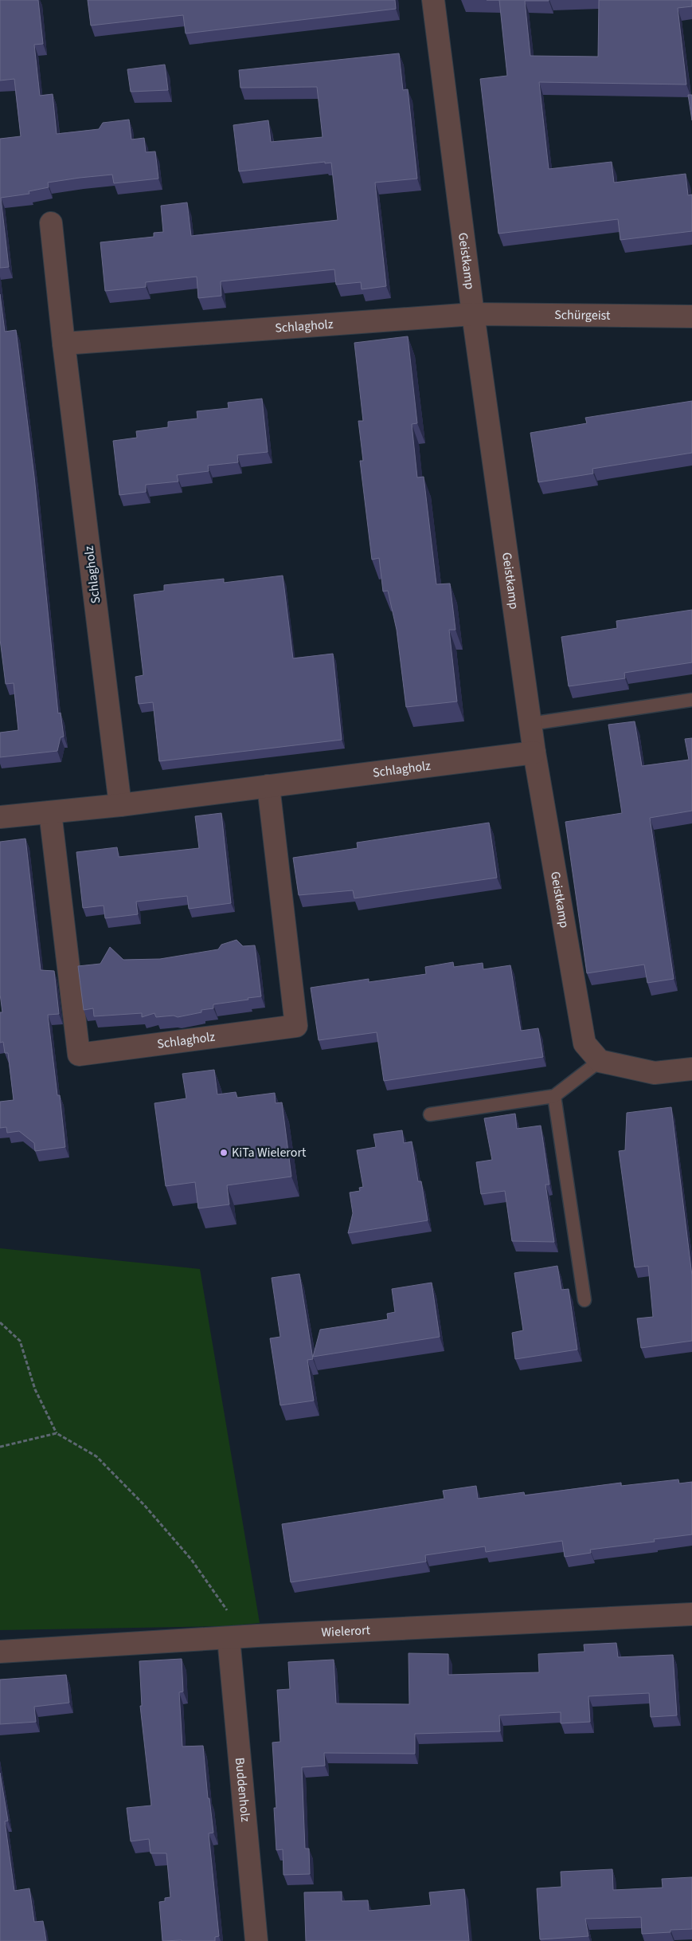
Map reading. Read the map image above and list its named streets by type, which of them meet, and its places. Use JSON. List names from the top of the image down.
{
  "streets": {
    "street": [
      "Geistkamp",
      "Schürgeist",
      "Schlagholz",
      "Wielerort",
      "Buddenholz"
    ]
  },
  "crossings": [
    ["Geistkamp", "Schürgeist"],
    ["Geistkamp", "Schlagholz"],
    ["Schürgeist", "Schlagholz"],
    ["Wielerort", "Buddenholz"]
  ],
  "places": ["KiTa Wielerort"]
}
